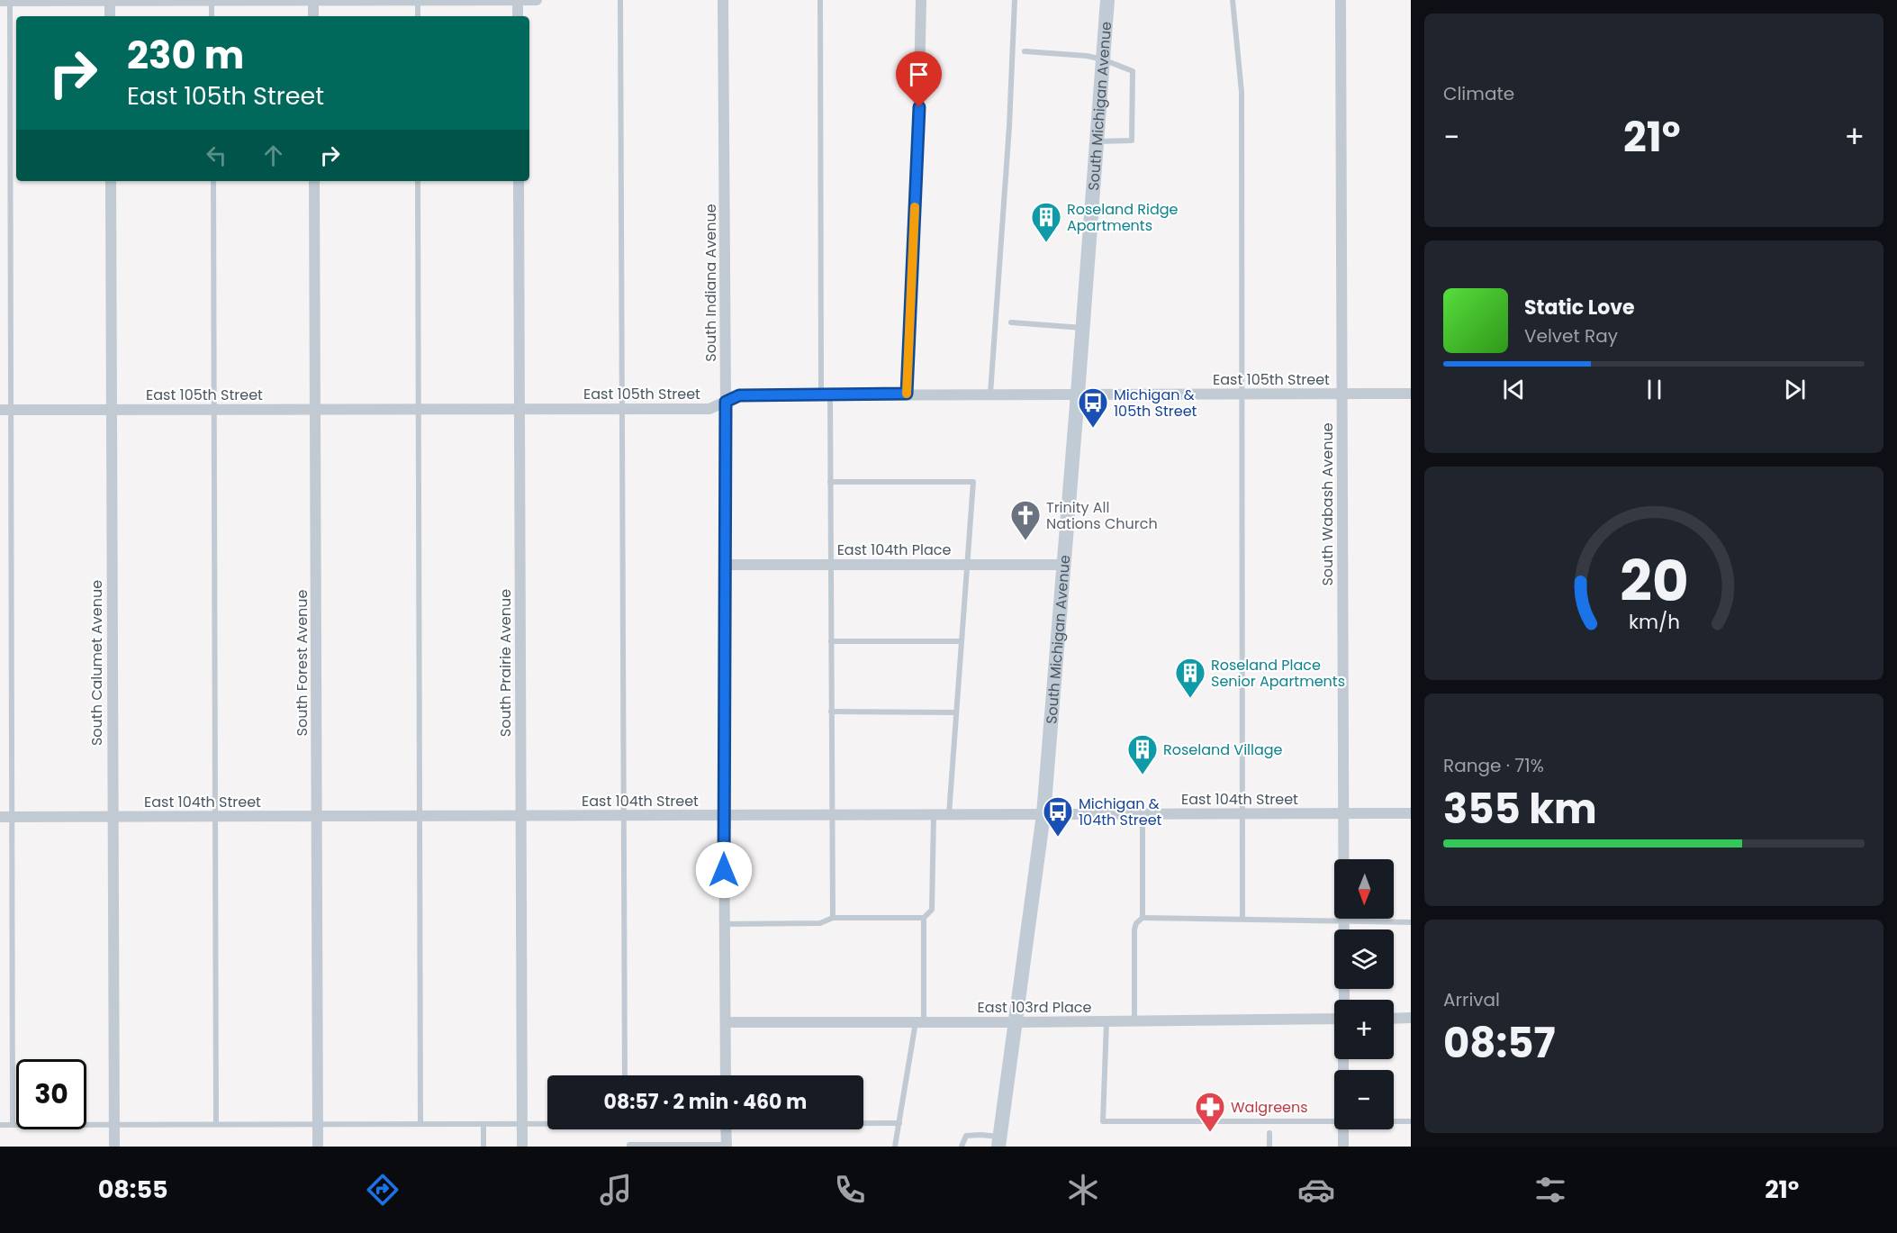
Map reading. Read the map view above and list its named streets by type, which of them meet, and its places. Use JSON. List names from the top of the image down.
{
  "streets": {
    "main road": ["South Michigan Avenue"],
    "street": [
      "South Indiana Avenue",
      "East 105th Street",
      "South Wabash Avenue",
      "East 104th Place",
      "South Calumet Avenue",
      "South Forest Avenue",
      "South Prairie Avenue",
      "East 104th Street",
      "East 103rd Place"
    ]
  },
  "crossings": [
    ["South Michigan Avenue", "East 105th Street"],
    ["South Michigan Avenue", "East 104th Place"],
    ["South Michigan Avenue", "East 104th Street"],
    ["South Michigan Avenue", "East 103rd Place"],
    ["South Indiana Avenue", "East 105th Street"],
    ["South Indiana Avenue", "East 104th Place"],
    ["South Indiana Avenue", "East 104th Street"],
    ["South Indiana Avenue", "East 103rd Place"],
    ["East 105th Street", "South Wabash Avenue"],
    ["East 105th Street", "South Calumet Avenue"],
    ["East 105th Street", "South Forest Avenue"],
    ["East 105th Street", "South Prairie Avenue"],
    ["South Wabash Avenue", "East 104th Street"],
    ["South Calumet Avenue", "East 104th Street"],
    ["South Forest Avenue", "East 104th Street"],
    ["South Prairie Avenue", "East 104th Street"]
  ],
  "places": {
    "building": ["Roseland Ridge Apartments", "Roseland Place Senior Apartments", "Roseland Village"],
    "bus stop": ["Michigan & 105th Street", "Michigan & 104th Street"],
    "church": ["Trinity All Nations Church"],
    "pharmacy": ["Walgreens"]
  },
  "north": "bottom",
  "page": {
    "tile": [
      "Climate",
      ["Range · 71%", "355 km"],
      ["Arrival", "08:57"]
    ],
    "turn": ["230 m", "East 105th Street"],
    "heat": ["−", "21°", "+"],
    "song": ["Static Love", "Velvet Ray"],
    "map_buttons": ["+", "−"],
    "limit": "30",
    "trip": "08:57 · 2 min · 460 m",
    "tabs": ["08:55", "21°"],
    "gauge": ["20", "km/h"]
  }
}
